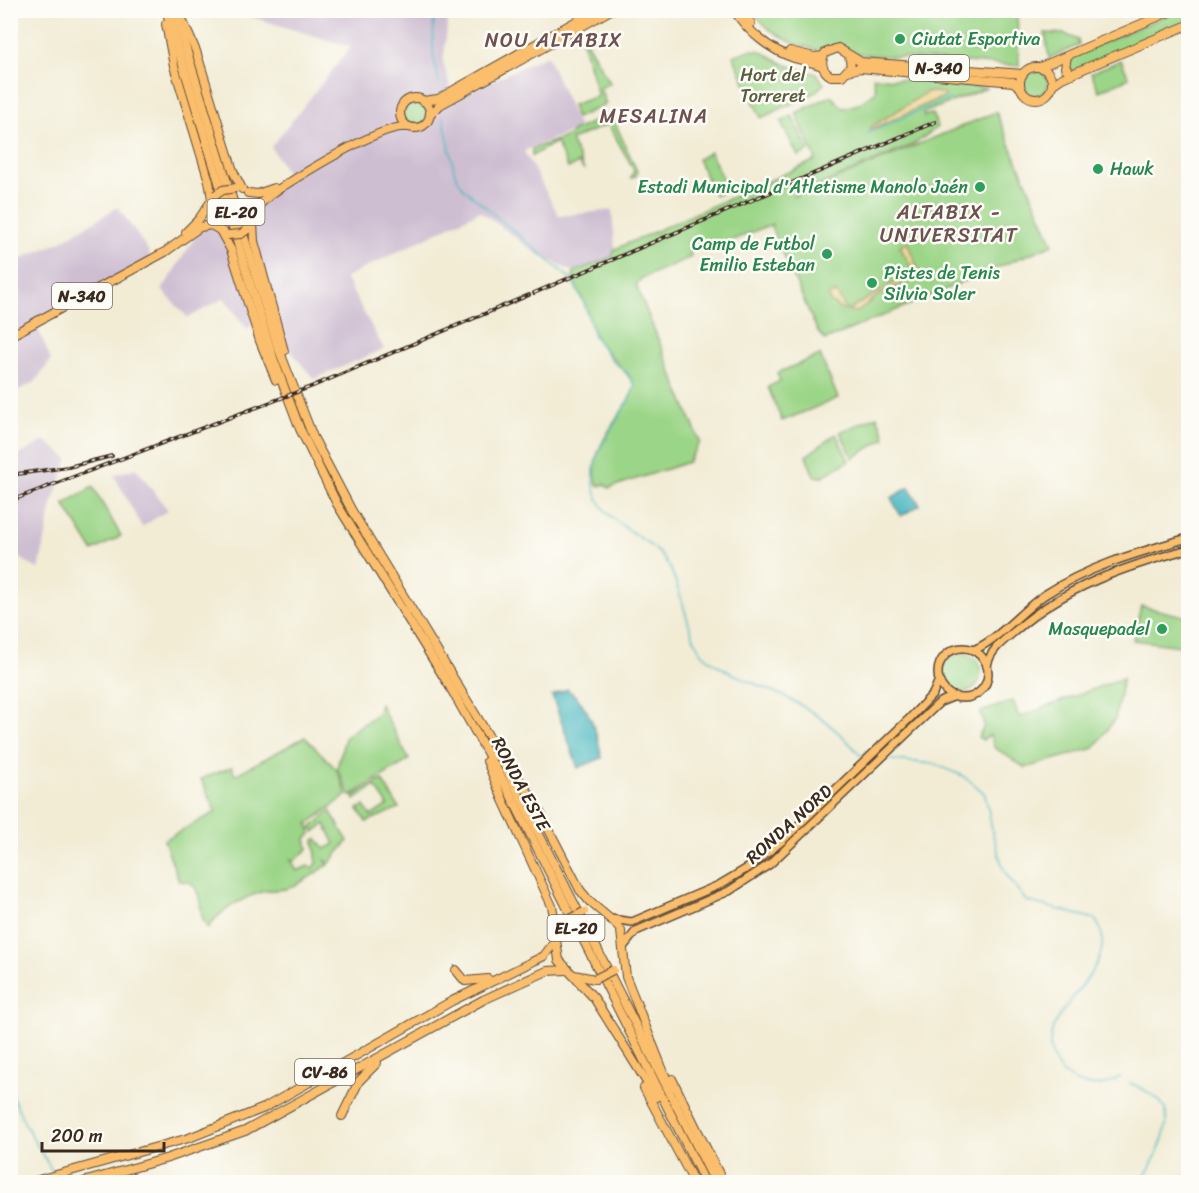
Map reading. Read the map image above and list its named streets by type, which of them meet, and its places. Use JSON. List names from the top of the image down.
{
  "streets": {
    "highway": [
      "N-340",
      "EL-20",
      "RONDA ESTE",
      "CV-86"
    ],
    "main road": ["RONDA NORD"]
  },
  "crossings": [
    ["N-340", "EL-20"],
    ["EL-20", "RONDA ESTE"],
    ["EL-20", "RONDA NORD"],
    ["EL-20", "CV-86"],
    ["RONDA NORD", "CV-86"]
  ],
  "districts": ["NOU ALTABIX", "MESALINA", "ALTABIX - UNIVERSITAT"],
  "parks": ["Hort del Torreret"],
  "places": [
    "Ciutat Esportiva",
    "Hawk",
    "Estadi Municipal d'Atletisme Manolo Jaén",
    "Camp de Futbol Emilio Esteban",
    "Pistes de Tenis Silvia Soler",
    "Masquepadel"
  ],
  "scale_bar": "200 m"
}
